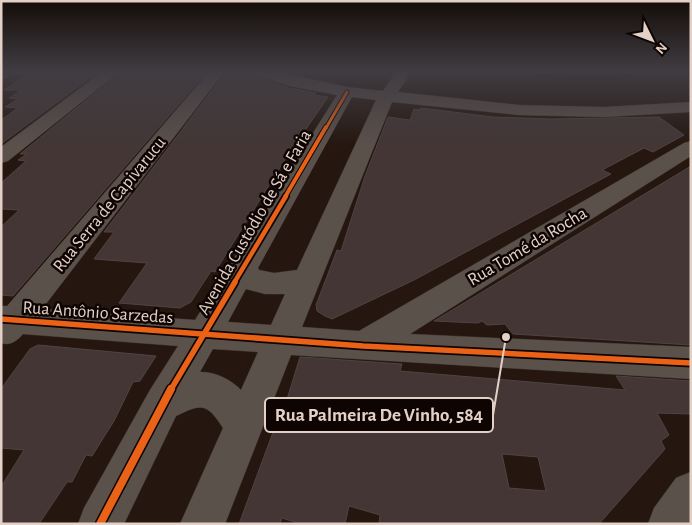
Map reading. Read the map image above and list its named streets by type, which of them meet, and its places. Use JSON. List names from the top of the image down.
{
  "streets": {
    "street": [
      "Rua Serra de Capivarucu",
      "Avenida Custódio de Sá e Faria",
      "Rua Tomé da Rocha",
      "Rua Antônio Sarzedas"
    ]
  },
  "crossings": [
    ["Rua Serra de Capivarucu", "Rua Antônio Sarzedas"],
    ["Avenida Custódio de Sá e Faria", "Rua Antônio Sarzedas"],
    ["Rua Tomé da Rocha", "Rua Antônio Sarzedas"]
  ],
  "places": ["Rua Palmeira De Vinho, 584"],
  "north": "bottom right"
}
